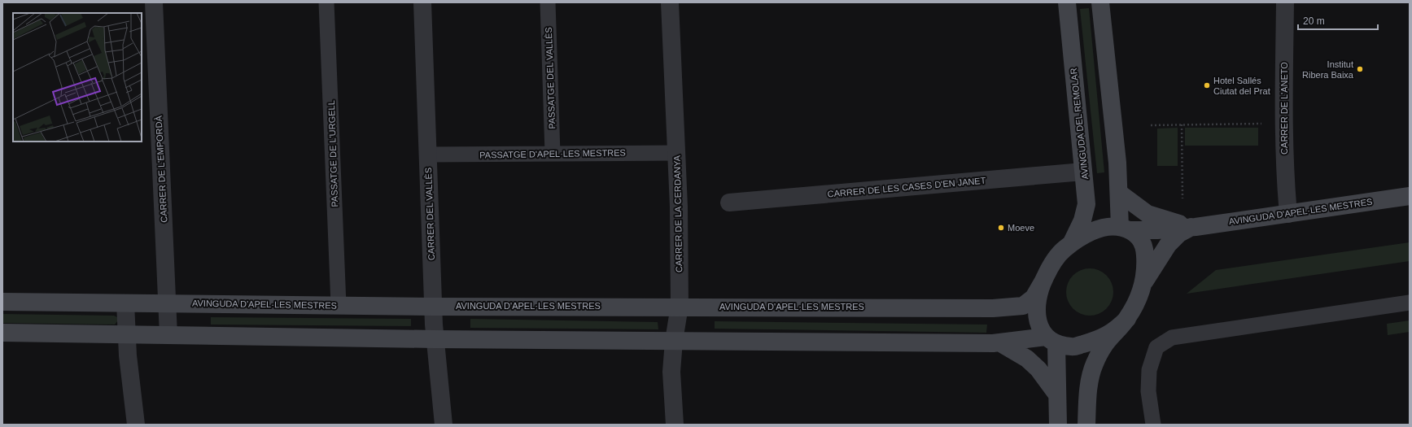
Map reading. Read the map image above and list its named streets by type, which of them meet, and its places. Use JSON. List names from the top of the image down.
{
  "streets": {
    "street": [
      "CARRER DE L'ANETO",
      "AVINGUDA DEL REMOLAR",
      "CARRER DE L'EMPORDÀ",
      "CARRER DE LES CASES D'EN JANET",
      "AVINGUDA D'APEL·LES MESTRES",
      "CARRER DEL VALLÈS",
      "CARRER DE LA CERDANYA"
    ],
    "lane": ["PASSATGE DEL VALLÈS", "PASSATGE DE L'URGELL", "PASSATGE D'APEL·LES MESTRES"]
  },
  "crossings": [
    ["PASSATGE DEL VALLÈS", "PASSATGE D'APEL·LES MESTRES"],
    ["CARRER DE L'ANETO", "AVINGUDA D'APEL·LES MESTRES"],
    ["AVINGUDA DEL REMOLAR", "CARRER DE LES CASES D'EN JANET"],
    ["AVINGUDA DEL REMOLAR", "AVINGUDA D'APEL·LES MESTRES"],
    ["PASSATGE DE L'URGELL", "AVINGUDA D'APEL·LES MESTRES"],
    ["PASSATGE D'APEL·LES MESTRES", "CARRER DEL VALLÈS"],
    ["PASSATGE D'APEL·LES MESTRES", "CARRER DE LA CERDANYA"],
    ["CARRER DE L'EMPORDÀ", "AVINGUDA D'APEL·LES MESTRES"],
    ["AVINGUDA D'APEL·LES MESTRES", "CARRER DEL VALLÈS"],
    ["AVINGUDA D'APEL·LES MESTRES", "CARRER DE LA CERDANYA"]
  ],
  "places": ["Institut Ribera Baixa", "Hotel Sallés Ciutat del Prat", "Moeve"],
  "scale_bar": "20 m"
}
